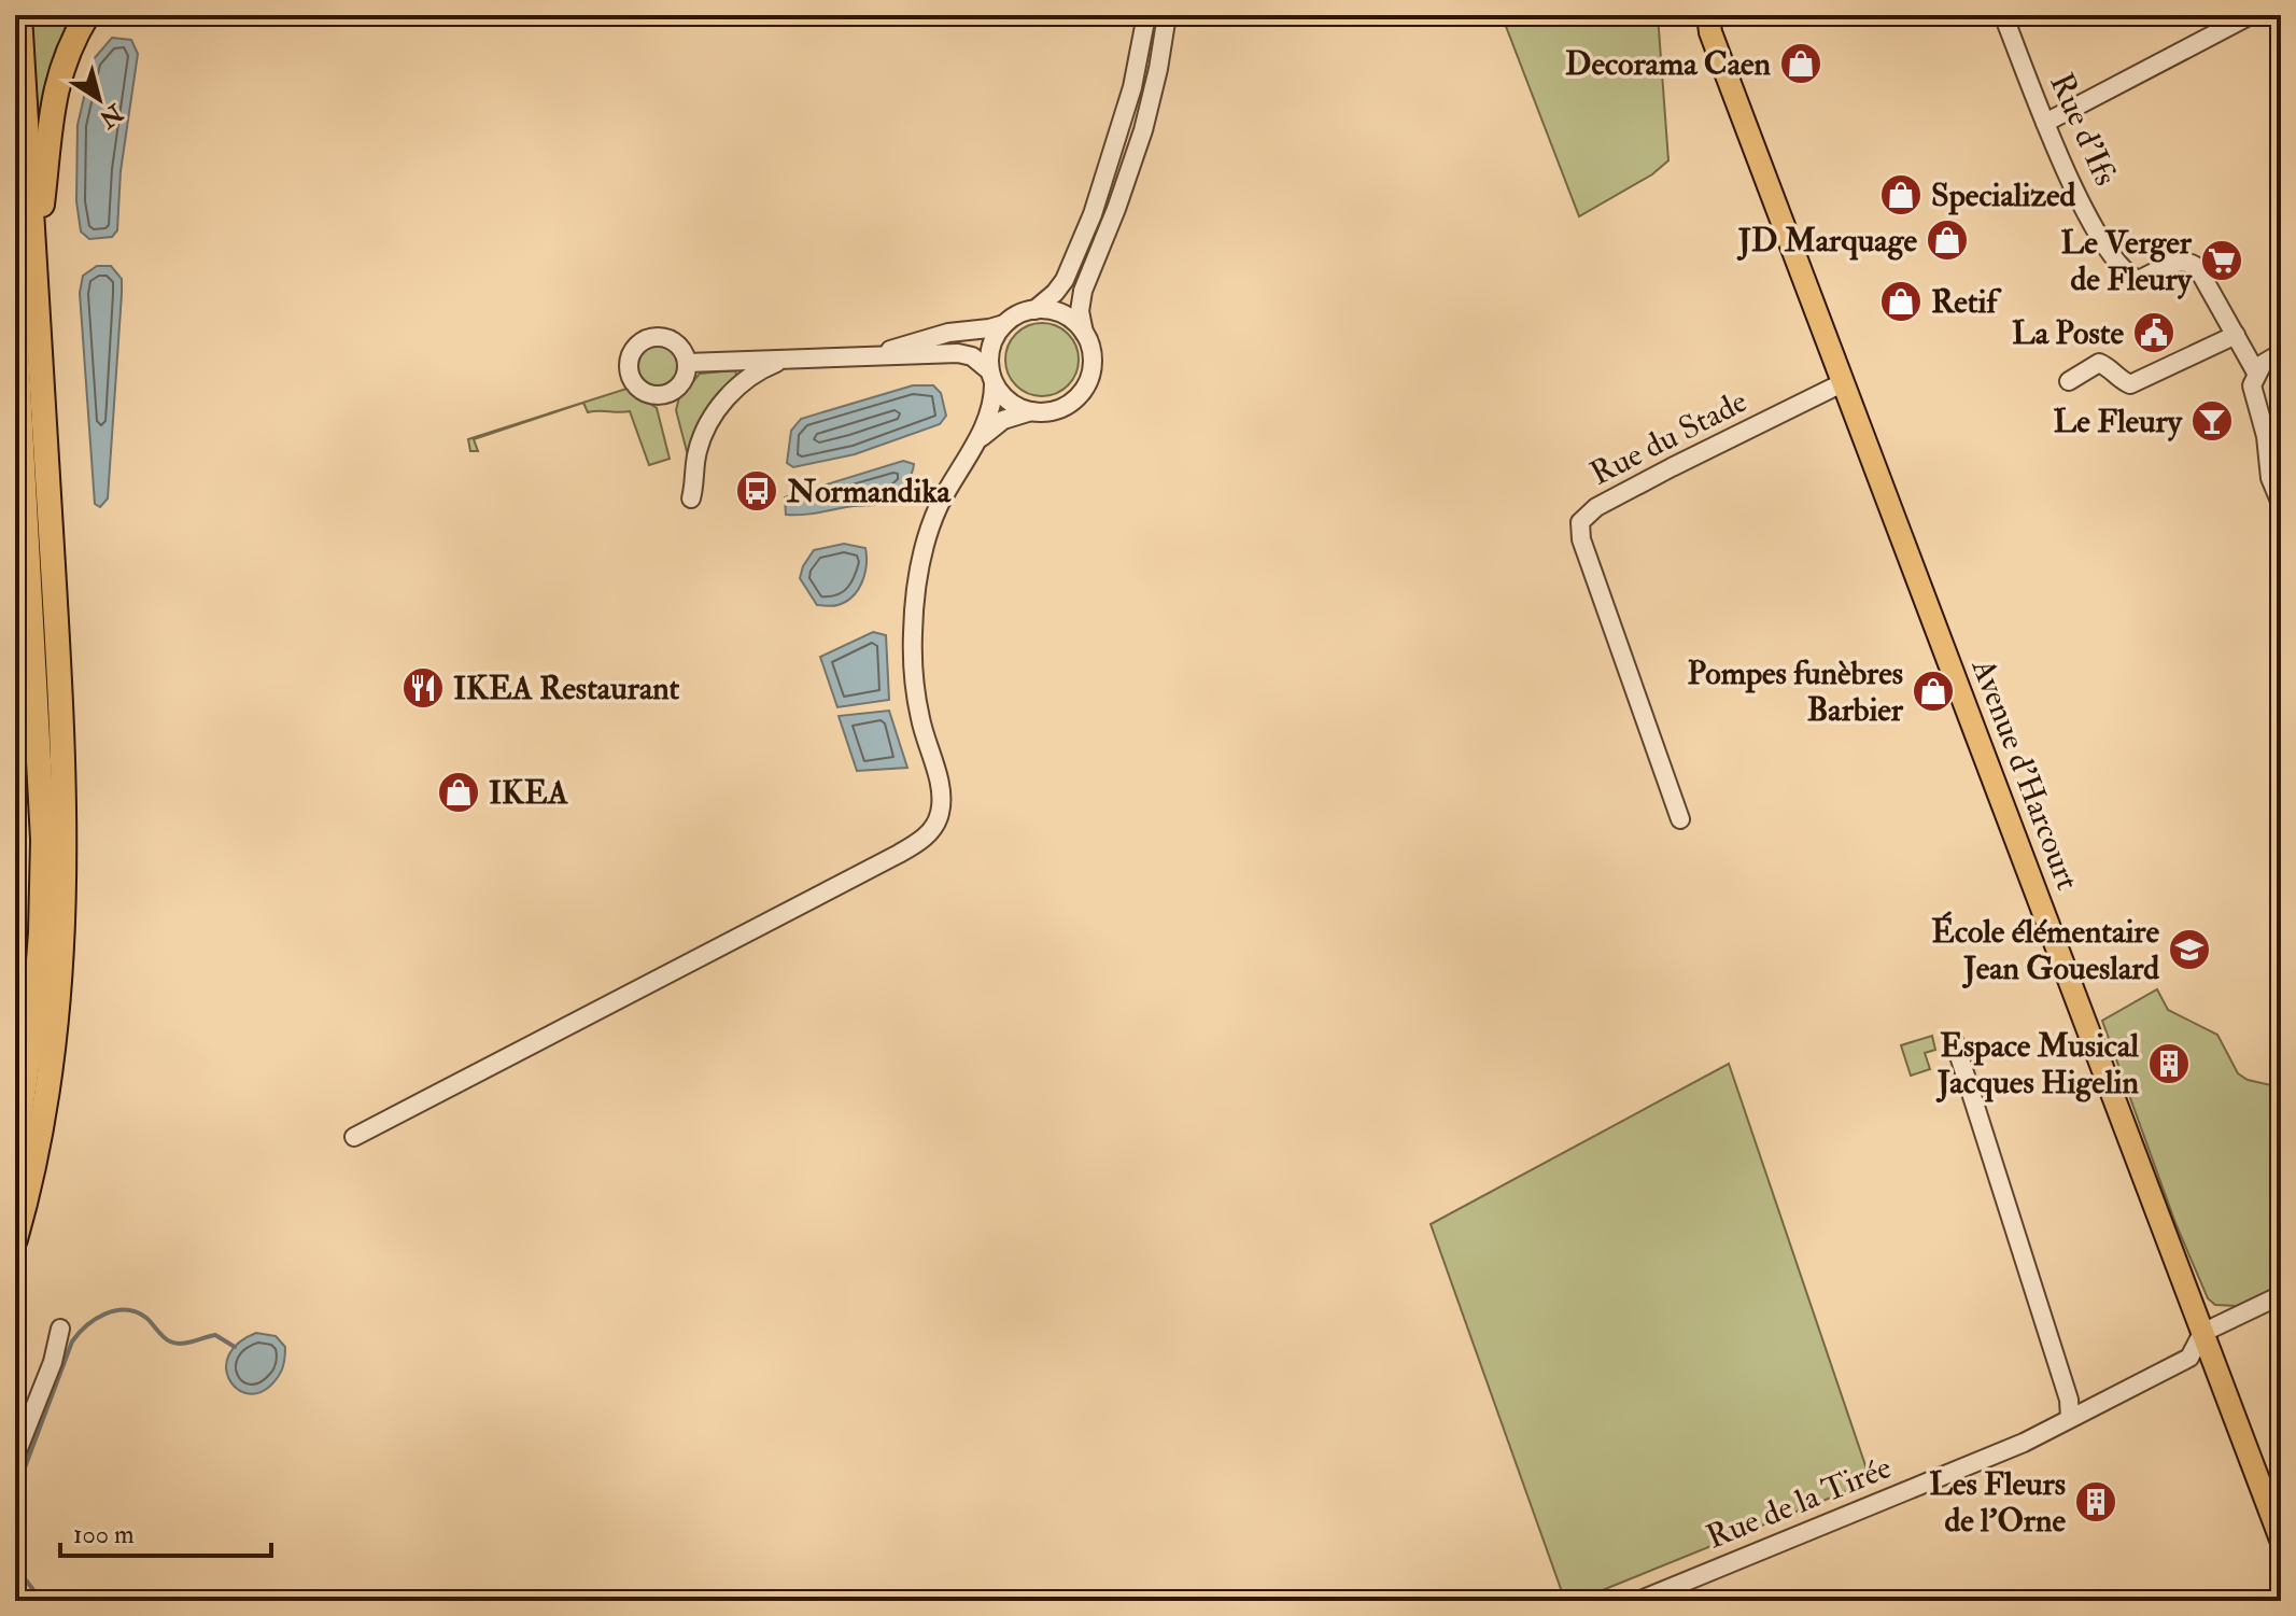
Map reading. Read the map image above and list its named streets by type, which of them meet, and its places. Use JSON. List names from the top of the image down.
{
  "streets": {
    "main road": ["Avenue d'Harcourt"],
    "street": ["Rue d'Ifs", "Rue du Stade", "Rue de la Tirée"]
  },
  "crossings": [
    ["Rue du Stade", "Avenue d'Harcourt"],
    ["Avenue d'Harcourt", "Rue de la Tirée"]
  ],
  "places": {
    "shop": [
      "Decorama Caen",
      "Specialized",
      "JD Marquage",
      "Retif",
      "Pompes funèbres Barbier",
      "IKEA"
    ],
    "supermarket": ["Le Verger de Fleury"],
    "public building": ["La Poste"],
    "bar": ["Le Fleury"],
    "bus stop": ["Normandika"],
    "restaurant": ["IKEA Restaurant"],
    "school or university": ["École élémentaire Jean Goueslard"],
    "building": ["Espace Musical Jacques Higelin", "Les Fleurs de l'Orne"]
  },
  "scale_bar": "100 m",
  "north": "bottom right"
}
